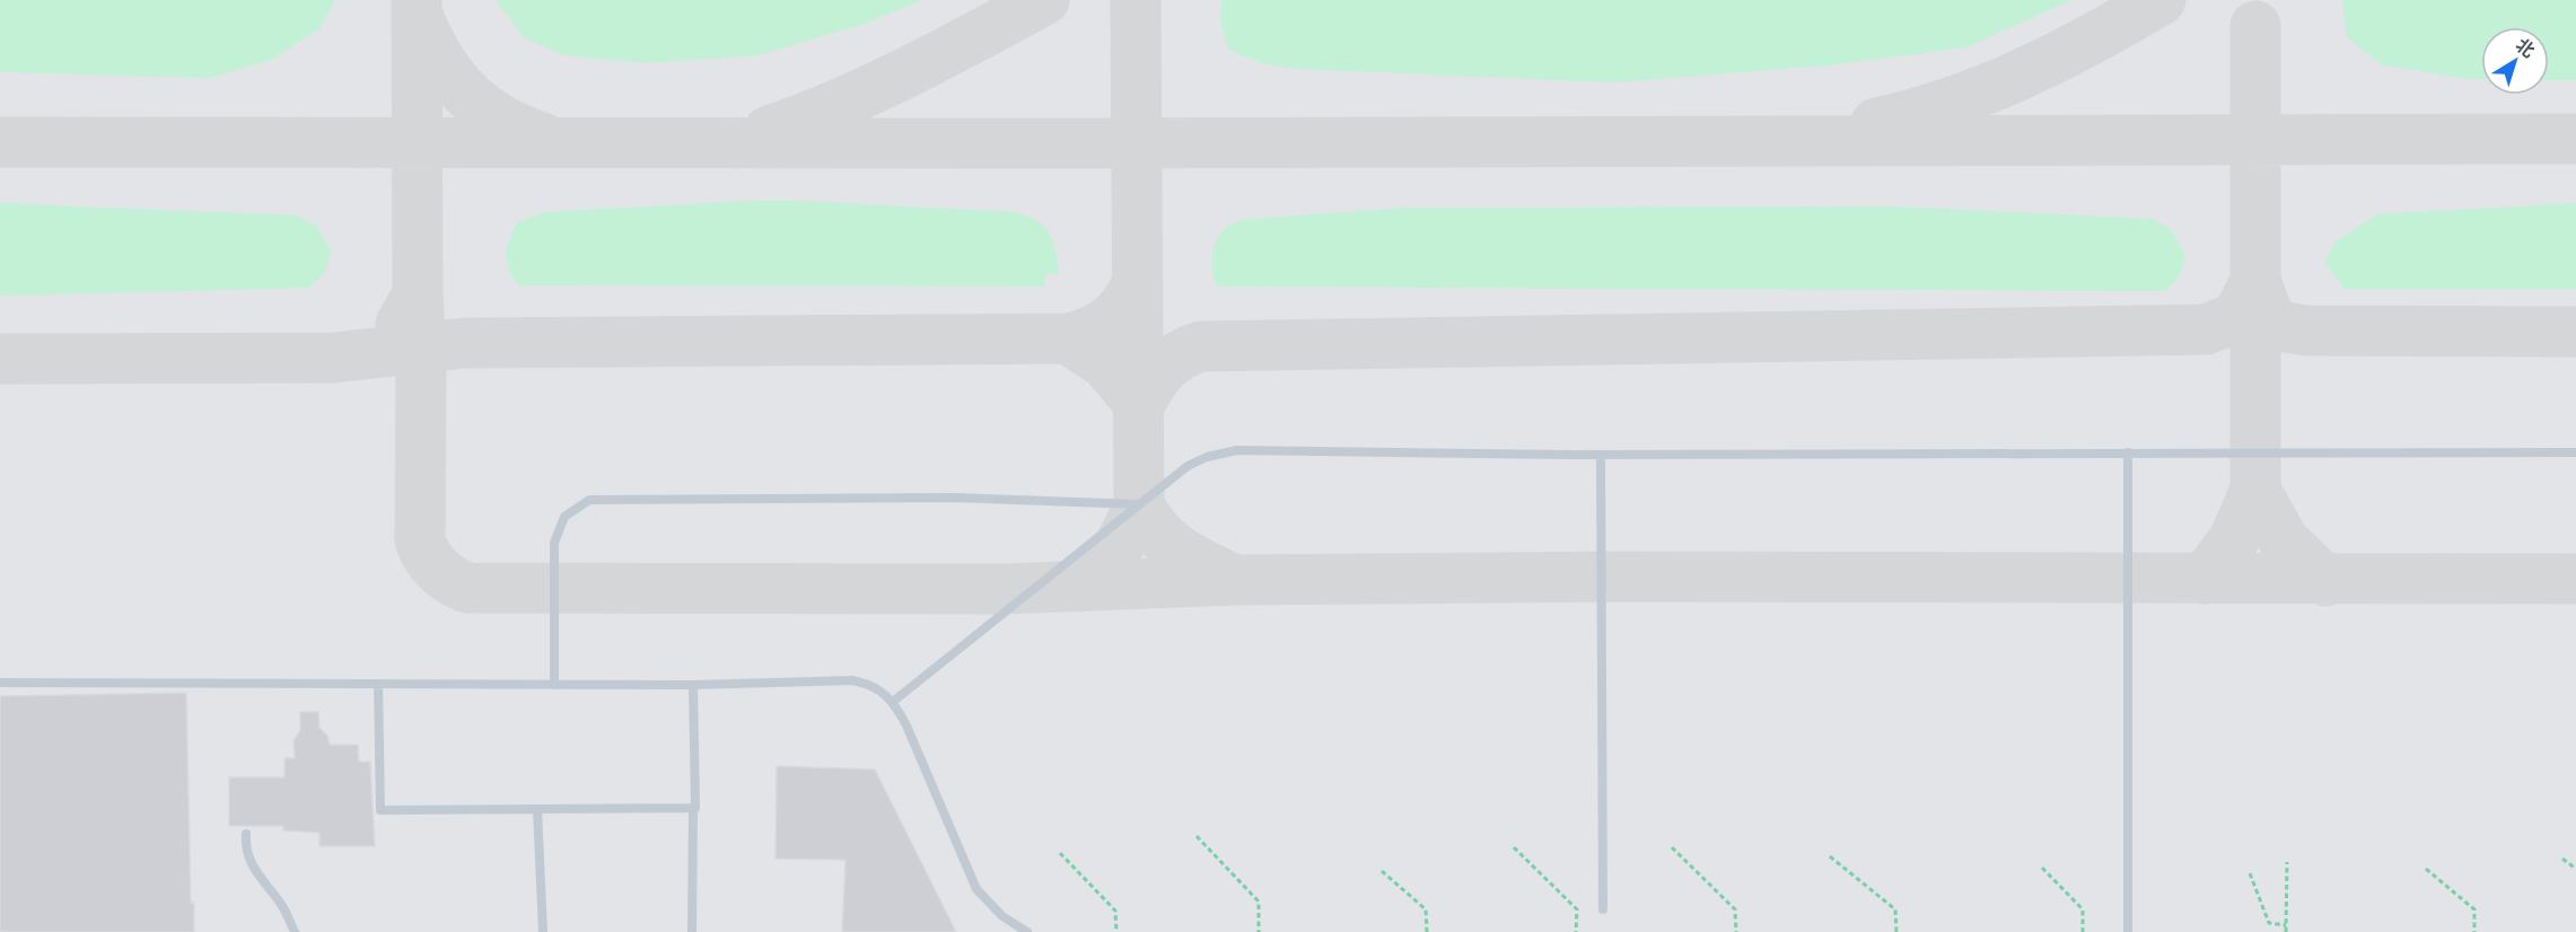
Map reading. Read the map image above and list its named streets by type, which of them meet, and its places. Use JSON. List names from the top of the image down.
{
  "north": "top right"
}
